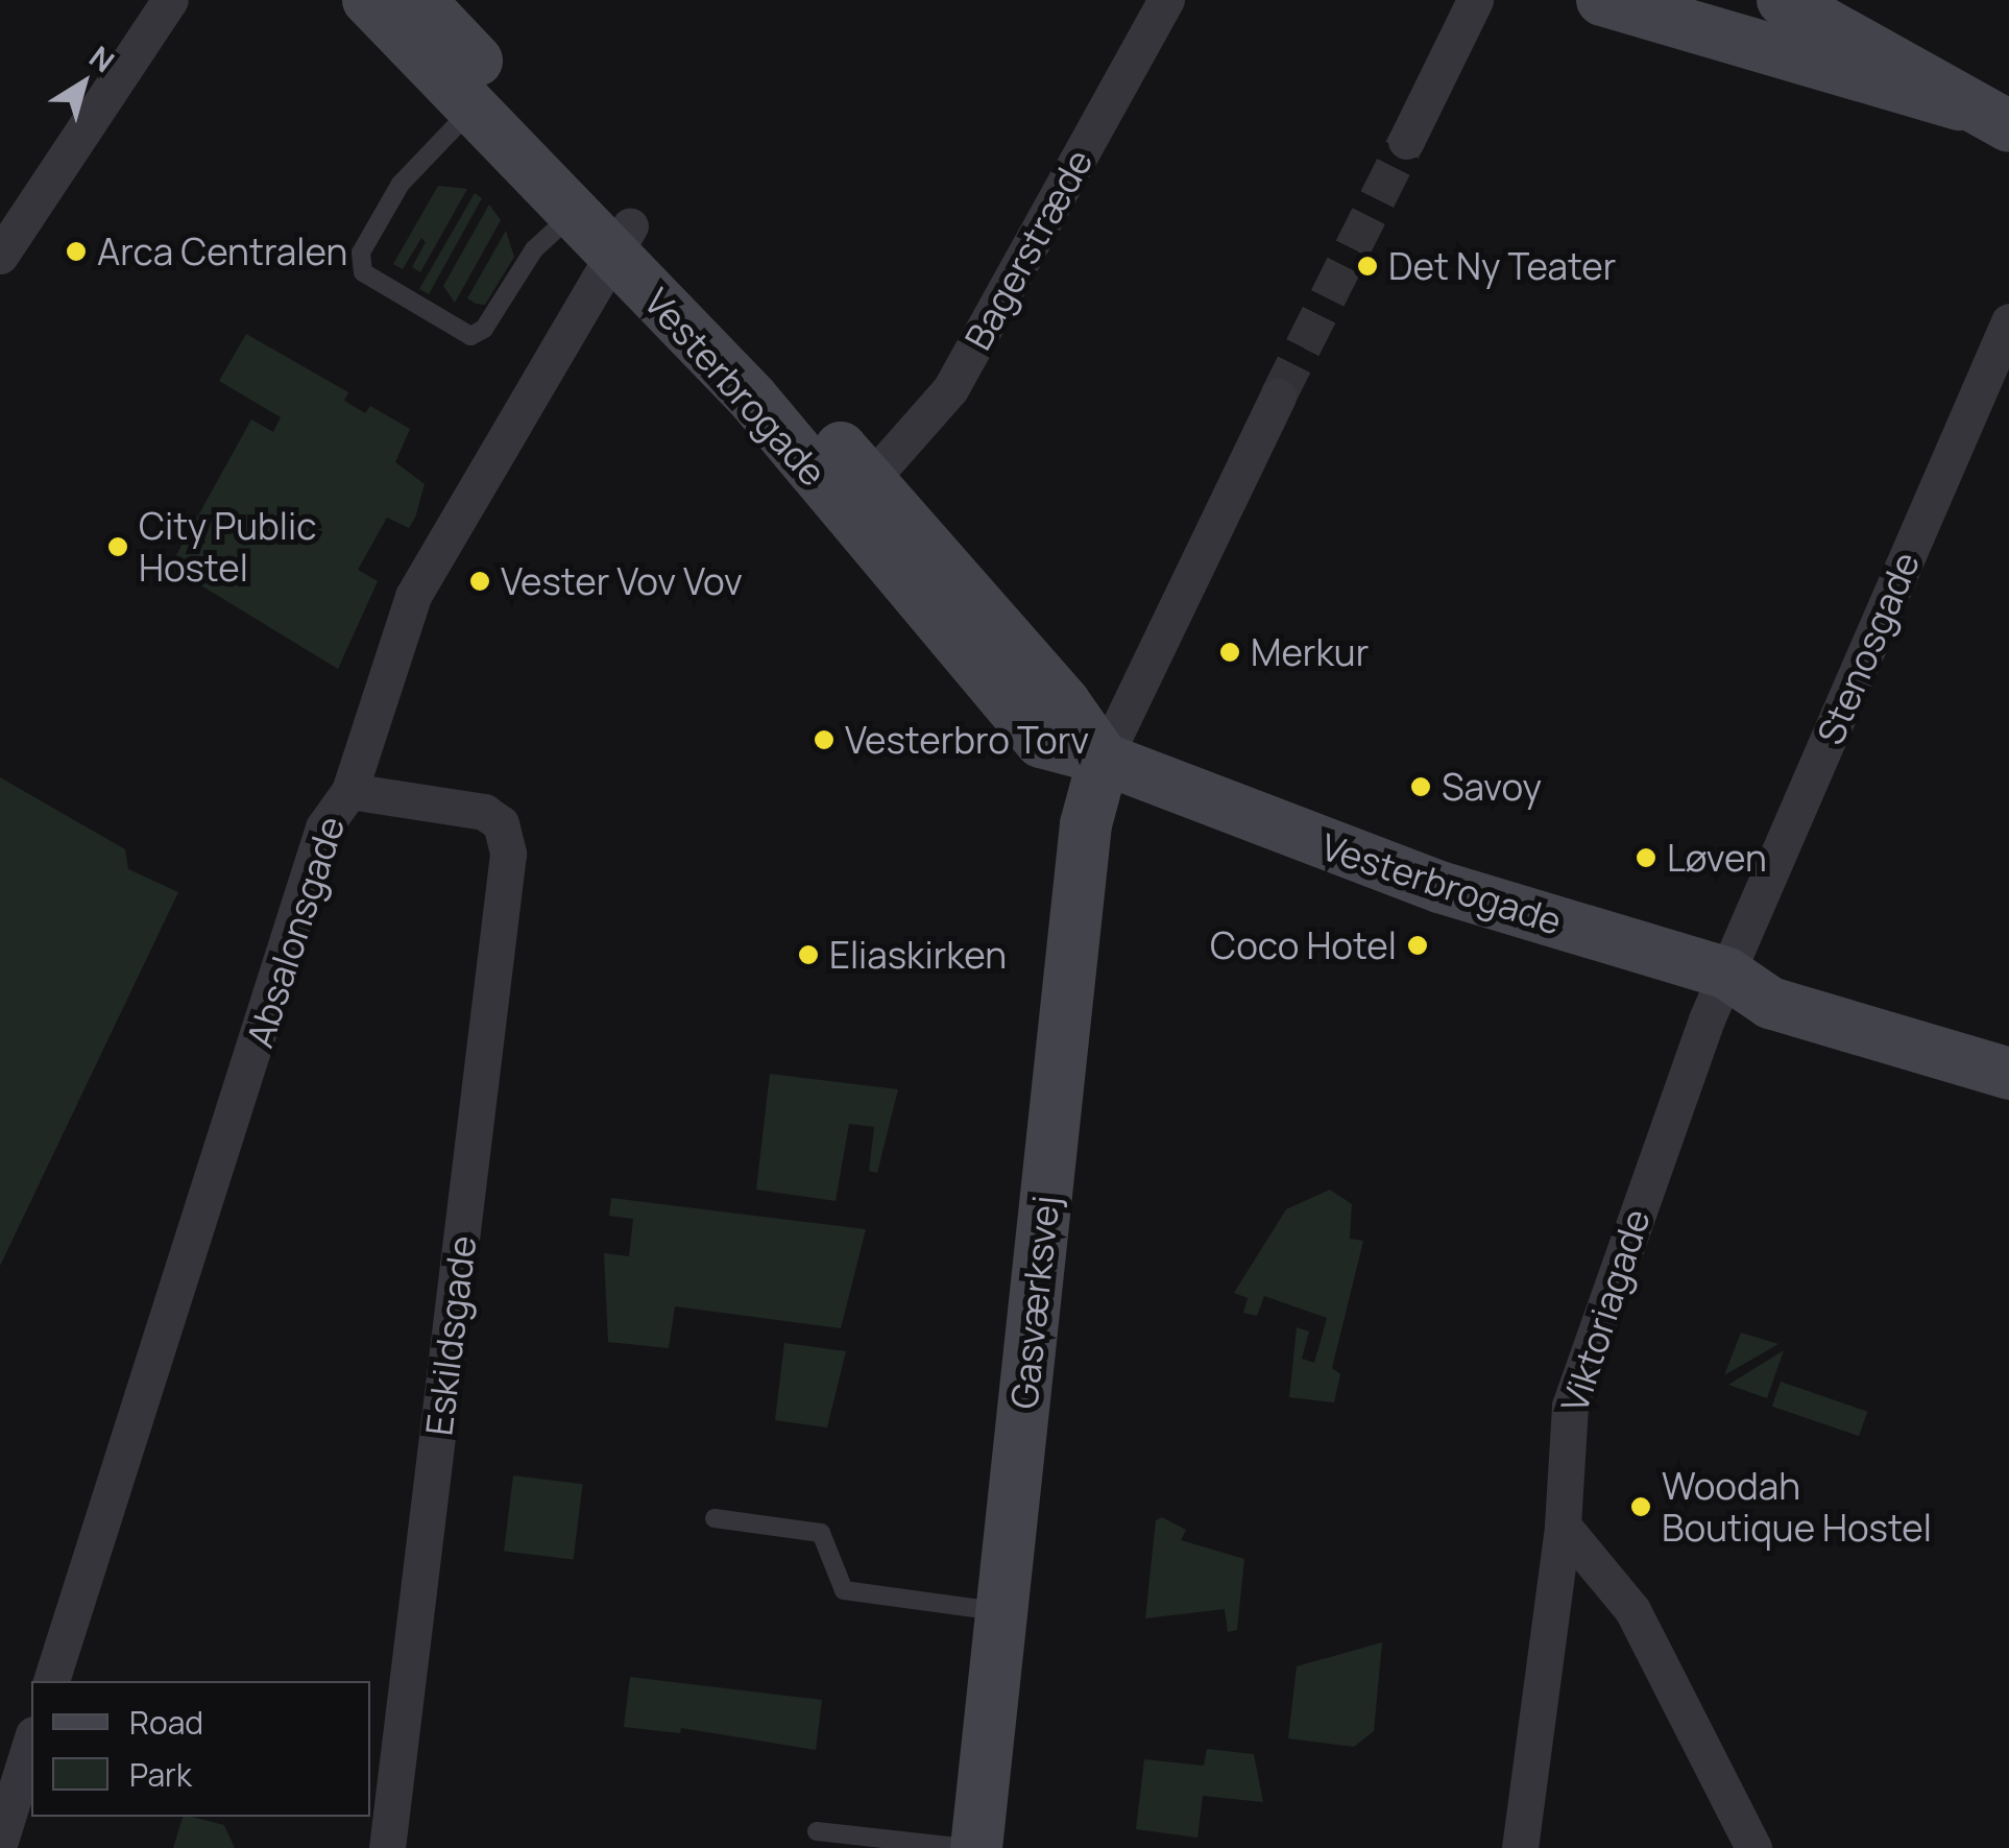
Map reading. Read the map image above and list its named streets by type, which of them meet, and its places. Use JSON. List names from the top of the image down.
{
  "streets": {
    "street": [
      "Bagerstræde",
      "Vesterbrogade",
      "Stenosgade",
      "Absalonsgade",
      "Gasværksvej",
      "Viktoriagade",
      "Eskildsgade"
    ]
  },
  "crossings": [
    ["Bagerstræde", "Vesterbrogade"],
    ["Vesterbrogade", "Stenosgade"],
    ["Vesterbrogade", "Absalonsgade"],
    ["Vesterbrogade", "Gasværksvej"],
    ["Vesterbrogade", "Viktoriagade"],
    ["Stenosgade", "Viktoriagade"],
    ["Absalonsgade", "Eskildsgade"]
  ],
  "places": [
    "Arca Centralen",
    "Det Ny Teater",
    "City Public Hostel",
    "Vester Vov Vov",
    "Merkur",
    "Vesterbro Torv",
    "Savoy",
    "Løven",
    "Coco Hotel",
    "Eliaskirken",
    "Woodah Boutique Hostel"
  ],
  "legend": ["Road", "Park"],
  "north": "top right"
}
